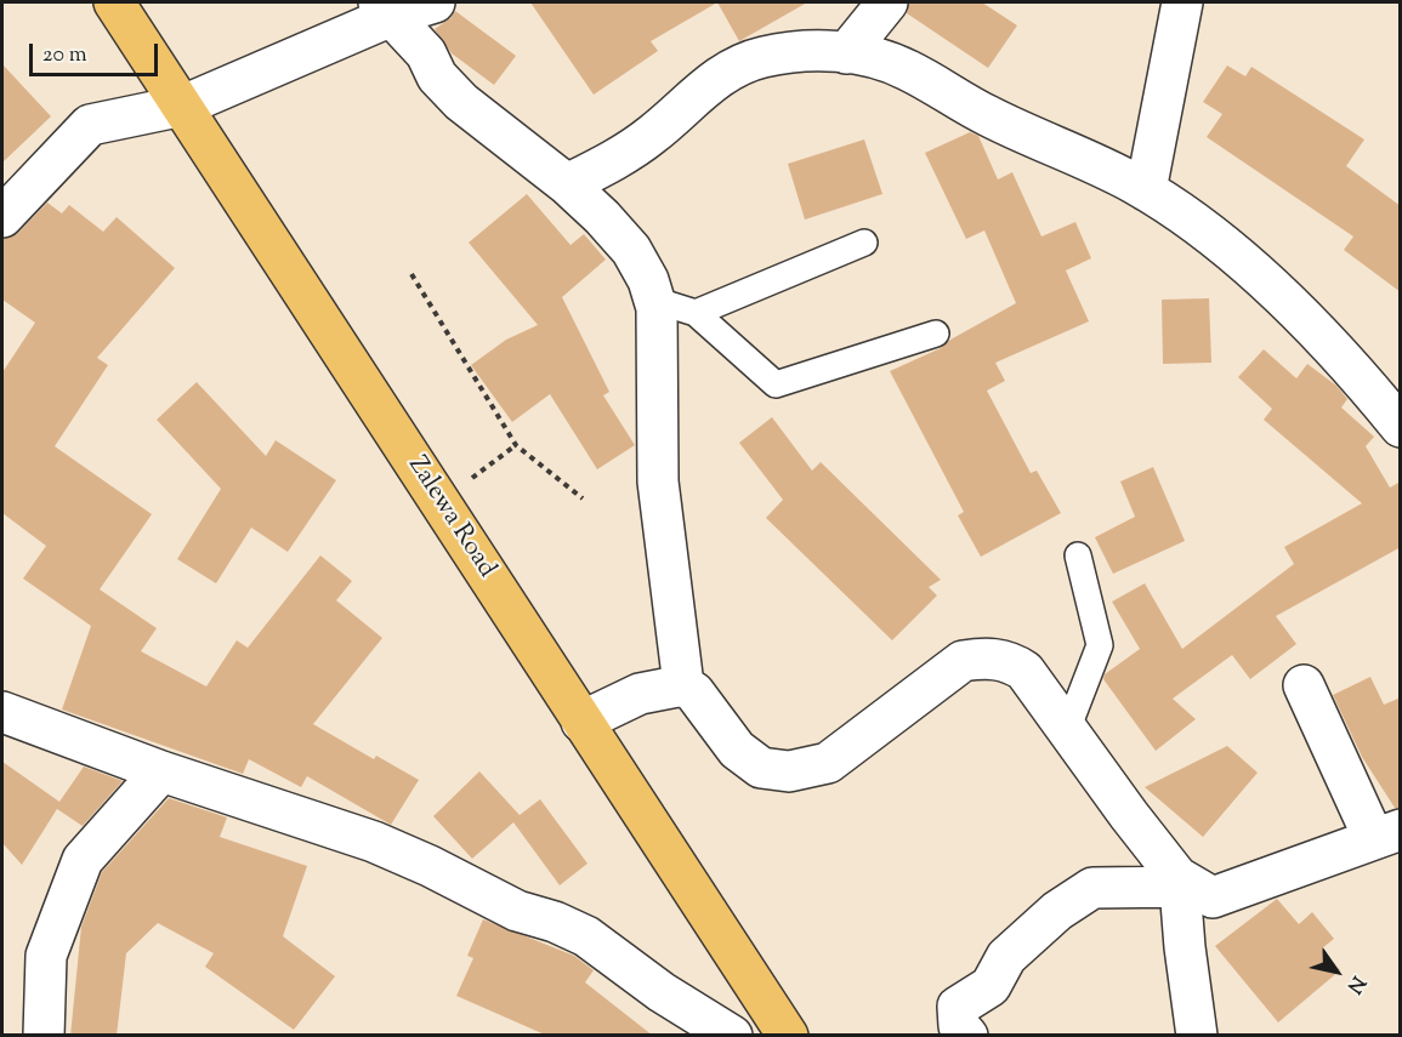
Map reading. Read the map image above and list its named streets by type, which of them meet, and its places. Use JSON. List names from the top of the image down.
{
  "streets": {
    "highway": ["Zalewa Road"]
  },
  "scale_bar": "20 m",
  "north": "bottom right"
}
